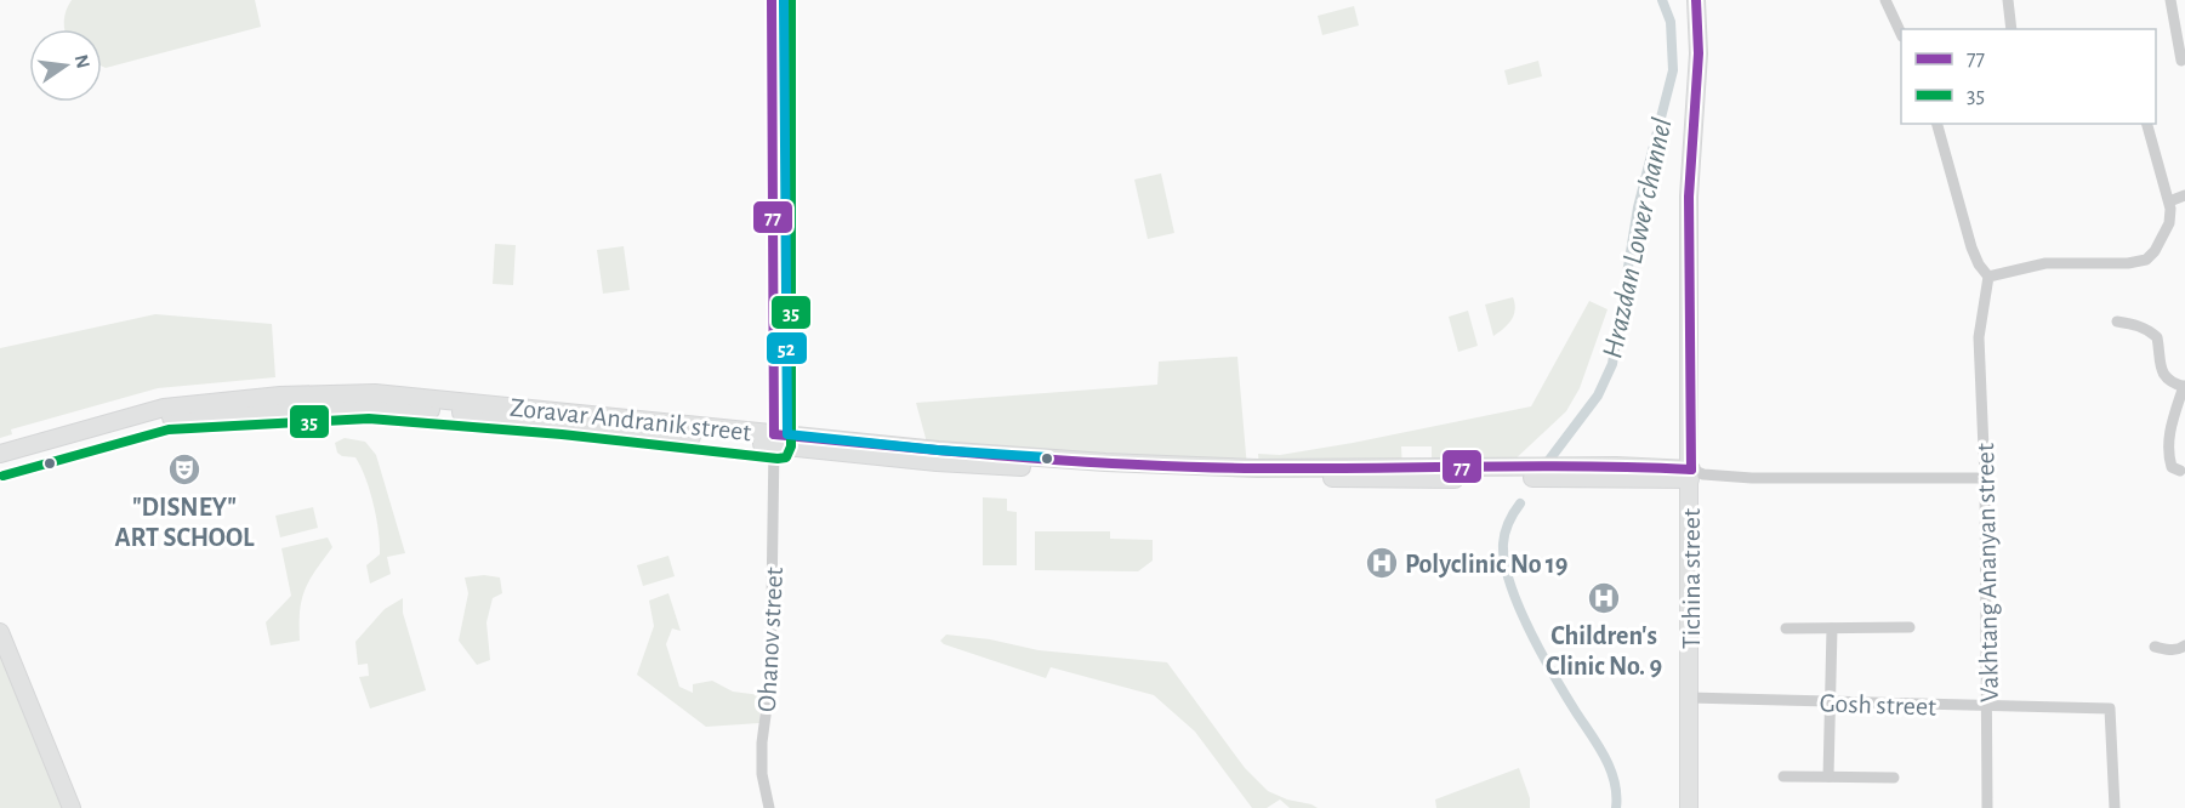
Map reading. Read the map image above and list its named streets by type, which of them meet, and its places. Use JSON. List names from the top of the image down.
{
  "streets": {
    "main road": ["Zoravar Andranik street", "Tichina street", "Ohanov street"],
    "street": ["Vakhtang Ananyan street", "Gosh street"]
  },
  "crossings": [
    ["Zoravar Andranik street", "Tichina street"],
    ["Zoravar Andranik street", "Ohanov street"],
    ["Vakhtang Ananyan street", "Gosh street"],
    ["Tichina street", "Gosh street"]
  ],
  "water": ["Hrazdan Lower channel"],
  "places": {
    "theatre": ["\"DISNEY\" ART SCHOOL"],
    "hospital": ["Polyclinic No 19", "Children's Clinic No. 9"]
  },
  "lines": ["transit line 77", "transit line 35", "transit line 52"],
  "legend": ["77", "35"],
  "north": "right"
}
